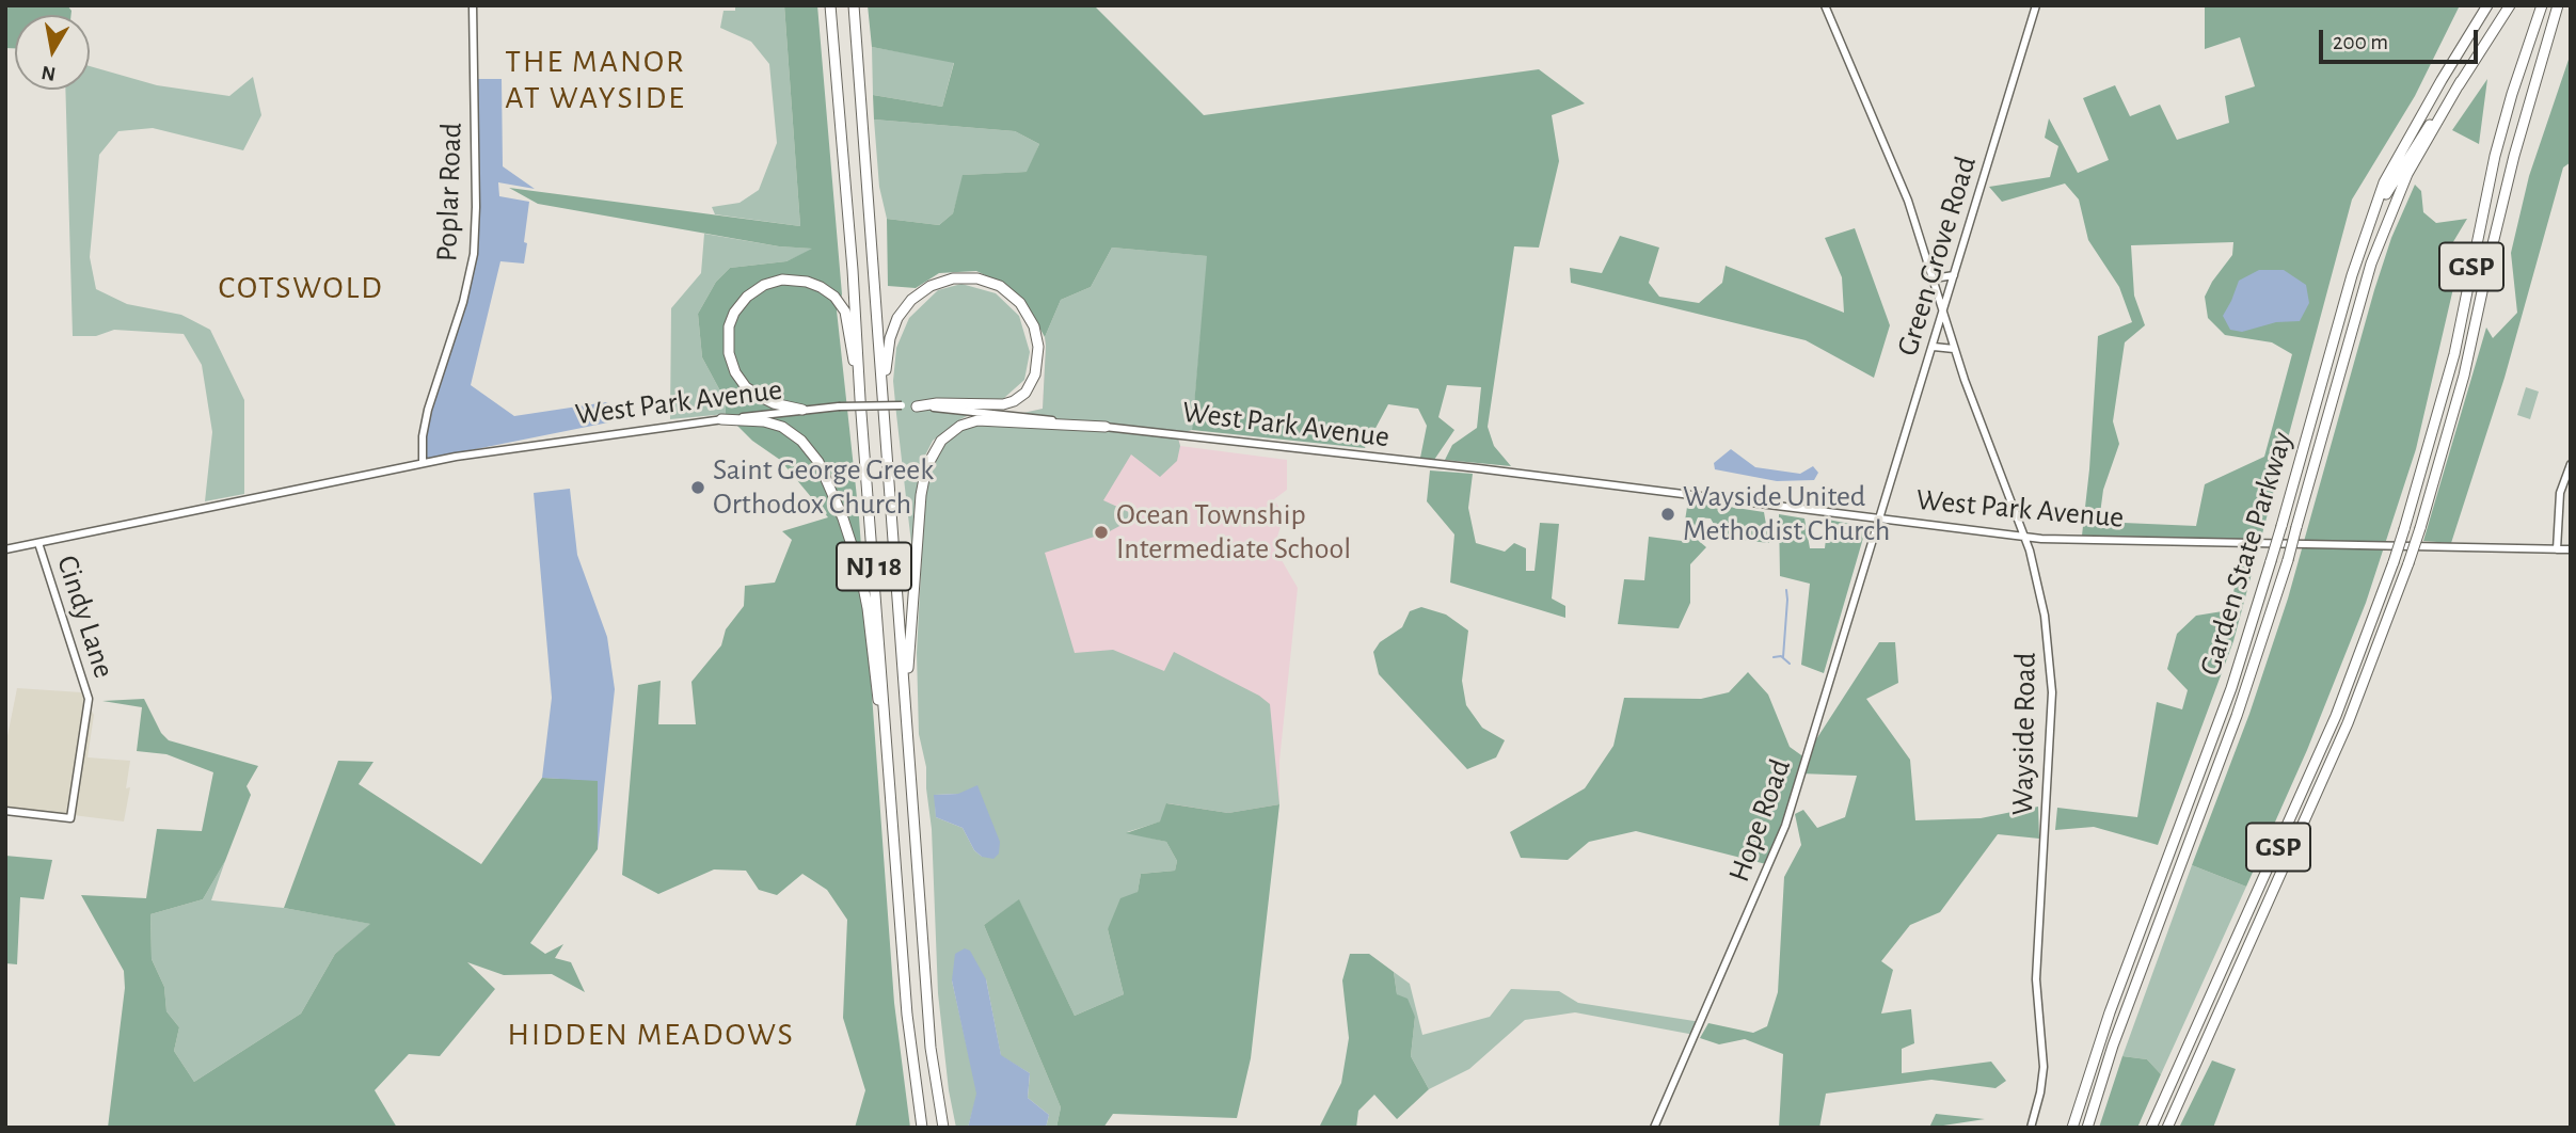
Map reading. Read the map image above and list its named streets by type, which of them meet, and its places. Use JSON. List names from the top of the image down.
{
  "streets": {
    "highway": ["GSP", "Garden State Parkway", "NJ 18"],
    "street": [
      "Poplar Road",
      "Green Grove Road",
      "West Park Avenue",
      "Cindy Lane",
      "Wayside Road",
      "Hope Road"
    ]
  },
  "crossings": [
    ["Poplar Road", "West Park Avenue"],
    ["Green Grove Road", "West Park Avenue"],
    ["Green Grove Road", "Wayside Road"],
    ["Green Grove Road", "Hope Road"],
    ["West Park Avenue", "Cindy Lane"],
    ["West Park Avenue", "Wayside Road"],
    ["West Park Avenue", "Hope Road"]
  ],
  "districts": ["THE MANOR AT WAYSIDE", "COTSWOLD", "HIDDEN MEADOWS"],
  "places": ["Saint George Greek Orthodox Church", "Wayside United Methodist Church", "Ocean Township Intermediate School"],
  "scale_bar": "200 m",
  "north": "bottom"
}
